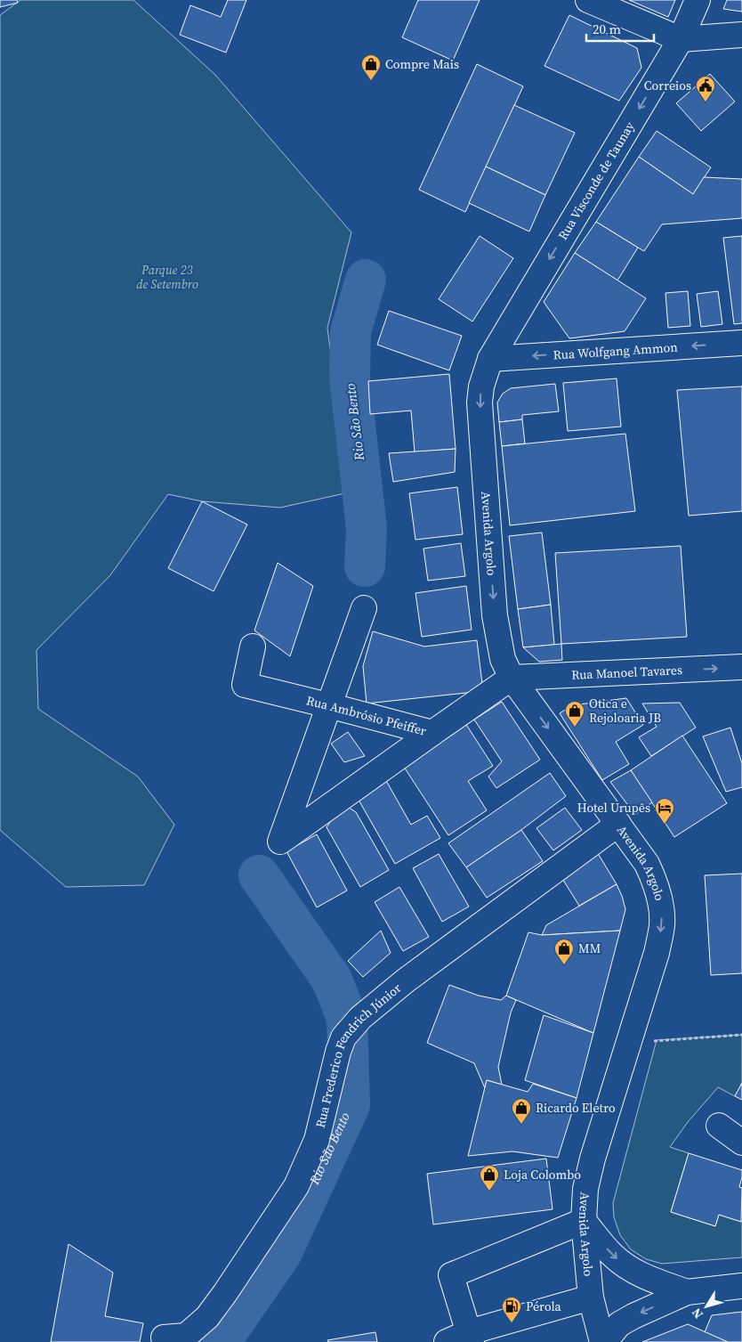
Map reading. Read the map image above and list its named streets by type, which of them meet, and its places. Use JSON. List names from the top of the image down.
{
  "streets": {
    "main road": [
      "Rua Visconde de Taunay",
      "Rua Wolfgang Ammon",
      "Avenida Argolo",
      "Rua Manoel Tavares",
      "Rua Ambrósio Pfeiffer",
      "Rua Frederico Fendrich Júnior"
    ]
  },
  "crossings": [
    ["Rua Visconde de Taunay", "Rua Wolfgang Ammon"],
    ["Rua Visconde de Taunay", "Avenida Argolo"],
    ["Rua Wolfgang Ammon", "Avenida Argolo"],
    ["Avenida Argolo", "Rua Manoel Tavares"],
    ["Avenida Argolo", "Rua Ambrósio Pfeiffer"],
    ["Avenida Argolo", "Rua Frederico Fendrich Júnior"],
    ["Rua Manoel Tavares", "Rua Ambrósio Pfeiffer"]
  ],
  "one_way": [
    "Rua Visconde de Taunay",
    "Rua Wolfgang Ammon",
    "Avenida Argolo",
    "Rua Manoel Tavares"
  ],
  "water": ["Rio São Bento"],
  "parks": ["Parque 23 de Setembro"],
  "places": {
    "shop": [
      "Compre Mais",
      "Otica e Rejoloaria JB",
      "MM",
      "Ricardo Eletro",
      "Loja Colombo"
    ],
    "public building": ["Correios"],
    "hotel": ["Hotel Urupês"],
    "fuel station": ["Pérola"]
  },
  "scale_bar": "20 m",
  "north": "bottom left"
}
